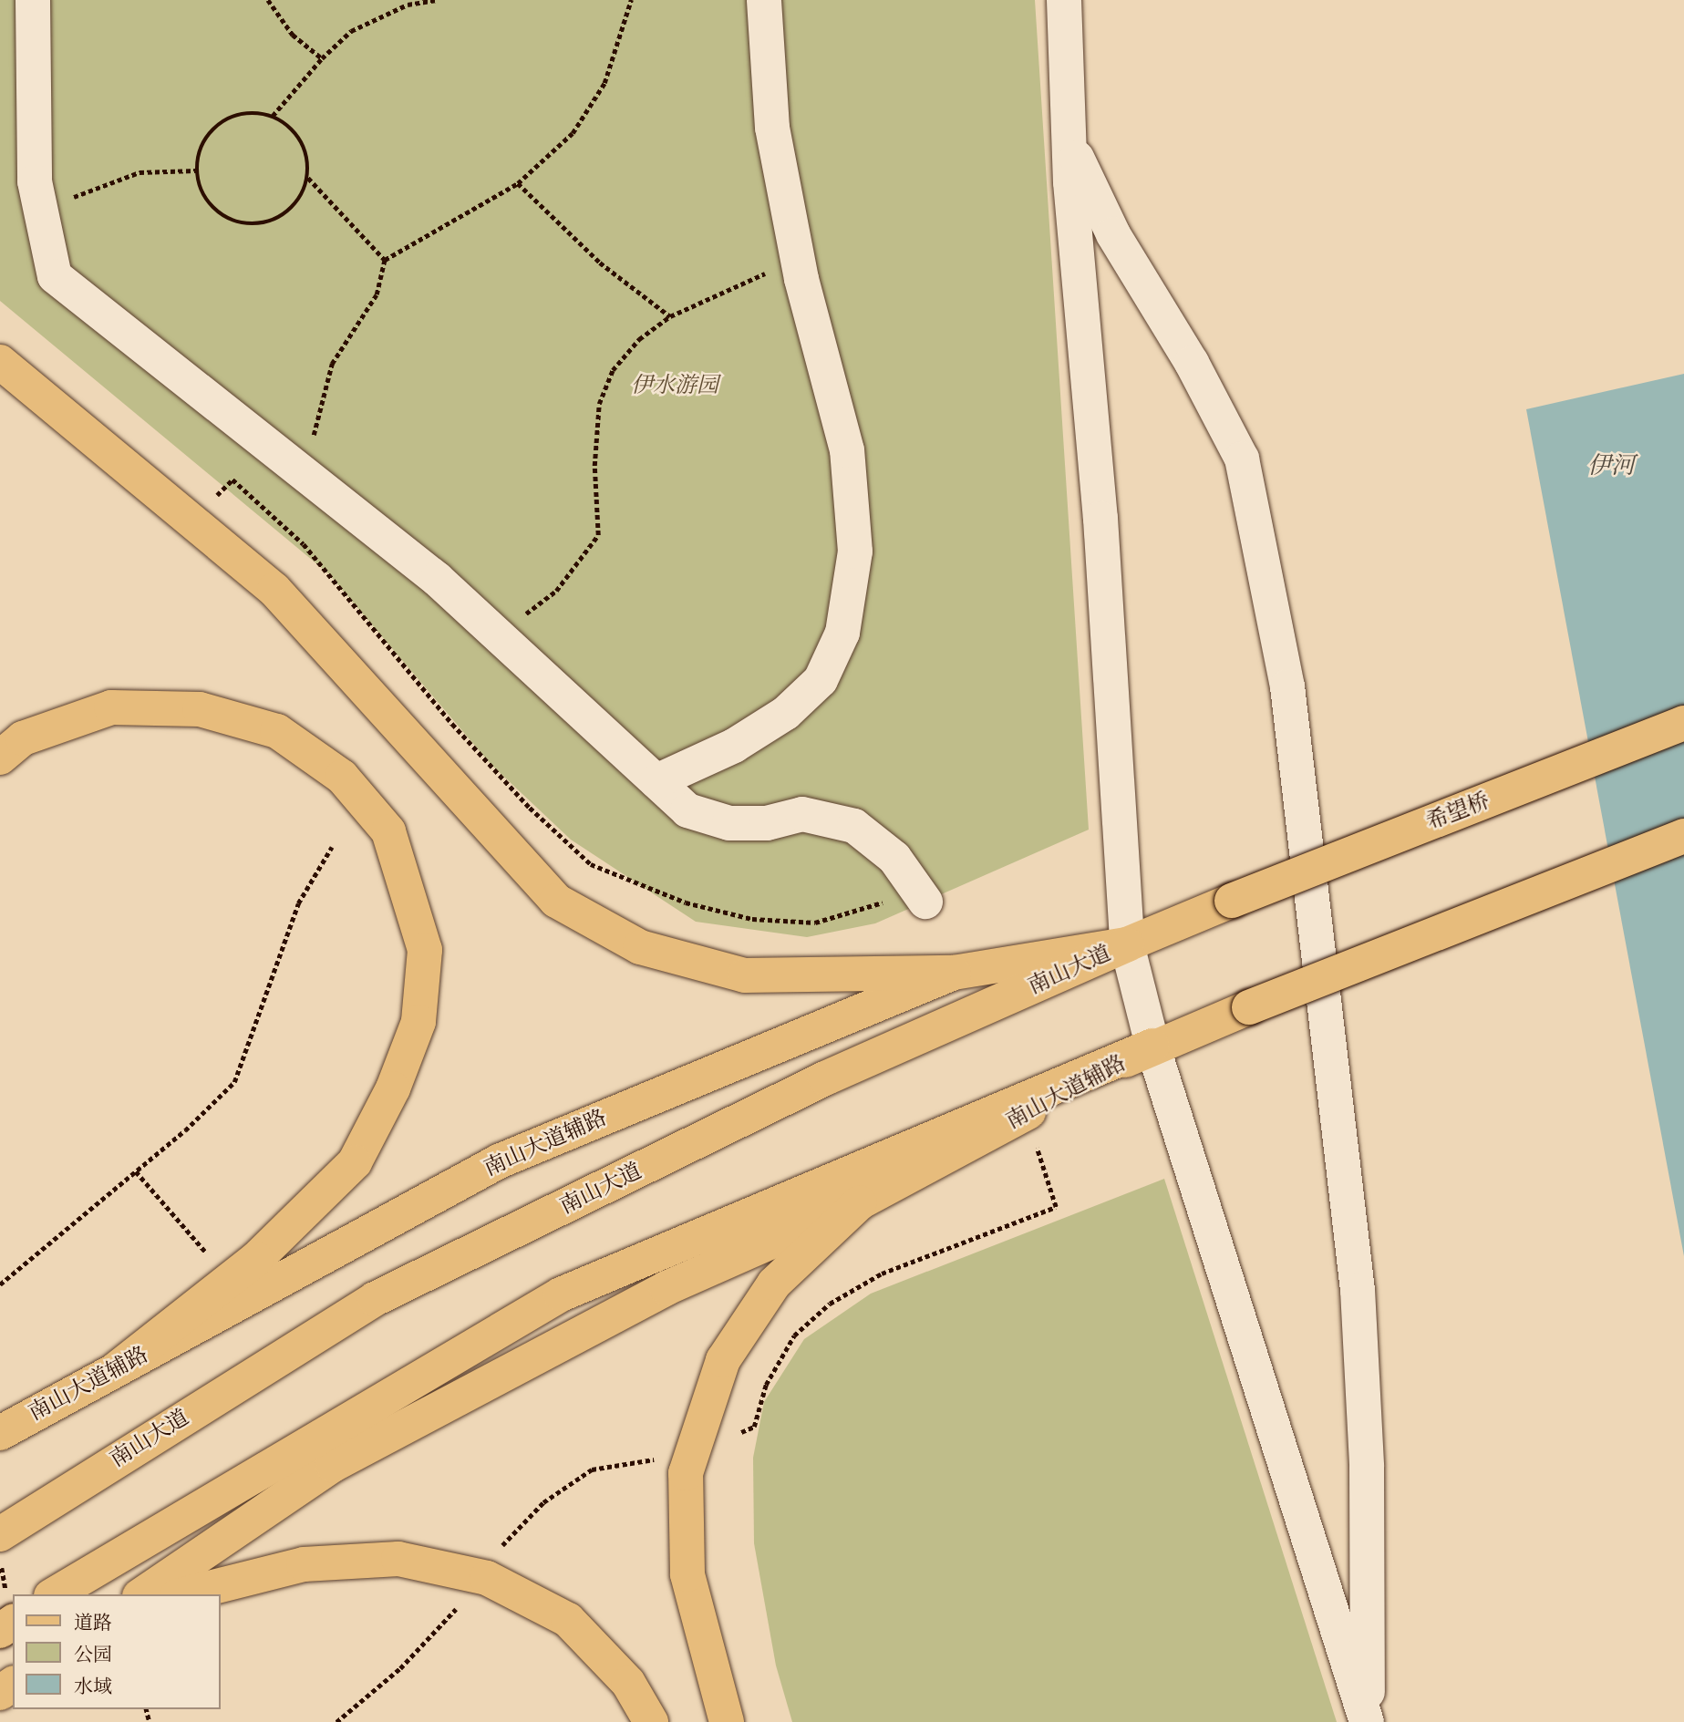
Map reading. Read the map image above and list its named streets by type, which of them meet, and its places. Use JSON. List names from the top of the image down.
{
  "streets": {
    "main road": ["希望桥", "南山大道", "南山大道辅路"]
  },
  "crossings": [
    ["希望桥", "南山大道"],
    ["南山大道", "南山大道辅路"]
  ],
  "water": ["伊河"],
  "parks": ["伊水游园"],
  "legend": ["道路", "公园", "水域"]
}
